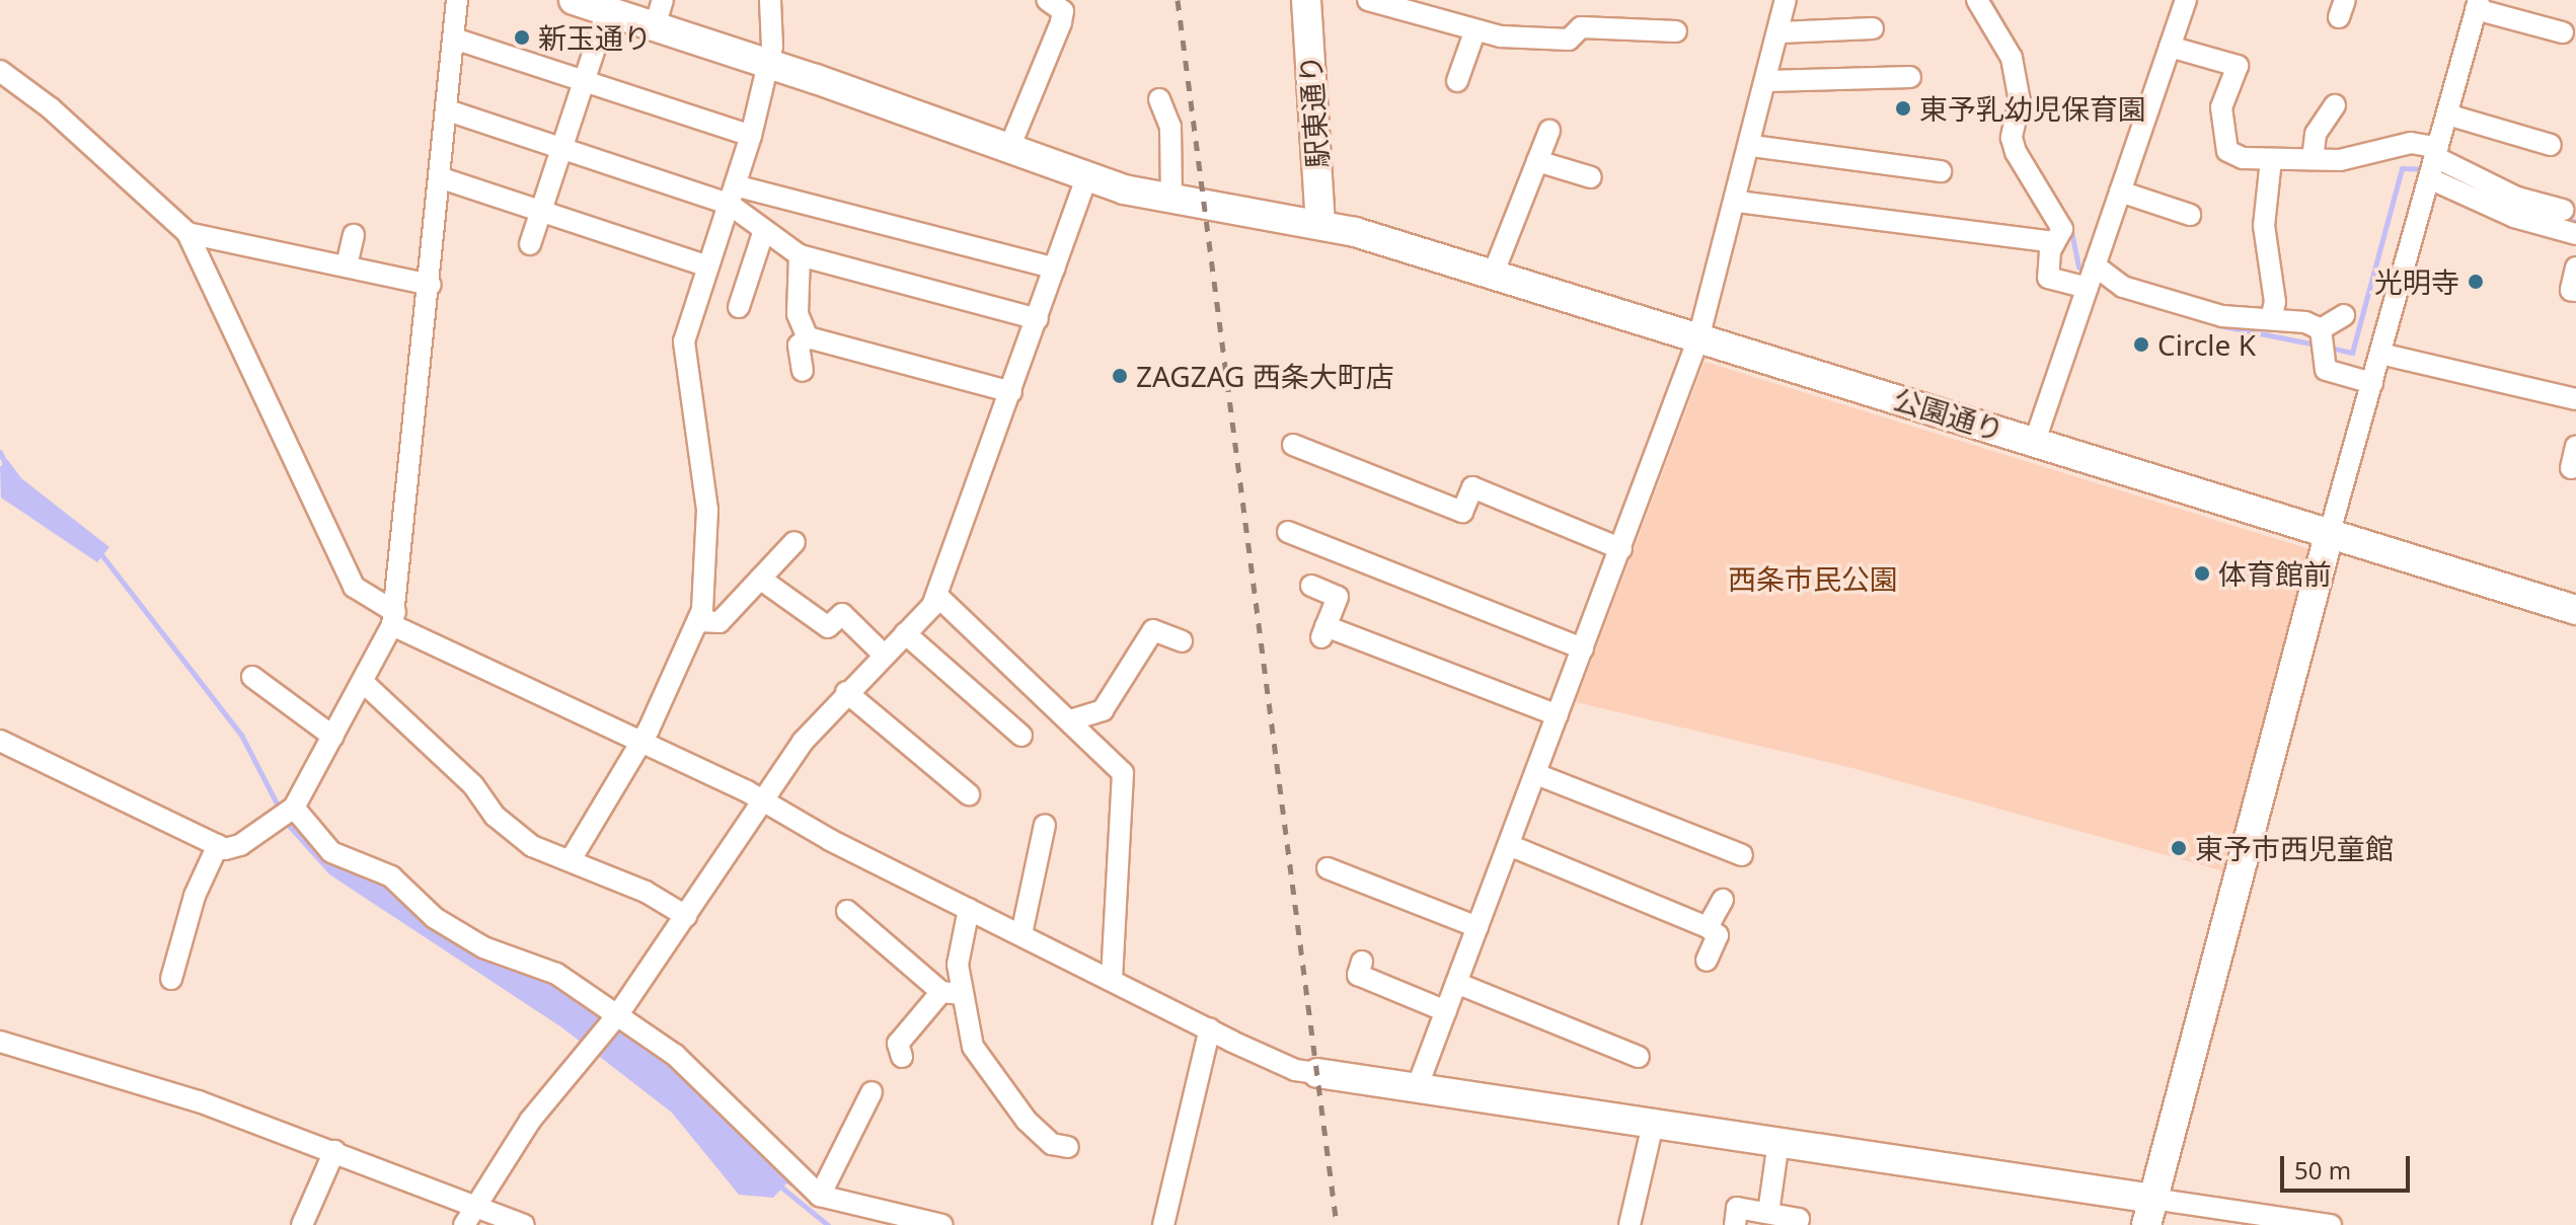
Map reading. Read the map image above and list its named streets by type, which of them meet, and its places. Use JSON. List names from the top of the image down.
{
  "streets": {
    "street": ["駅東通り", "公園通り"]
  },
  "crossings": [
    ["駅東通り", "公園通り"]
  ],
  "parks": ["西条市民公園"],
  "places": [
    "新玉通り",
    "東予乳幼児保育園",
    "光明寺",
    "Circle K",
    "ZAGZAG 西条大町店",
    "体育館前",
    "東予市西児童館"
  ],
  "scale_bar": "50 m"
}
